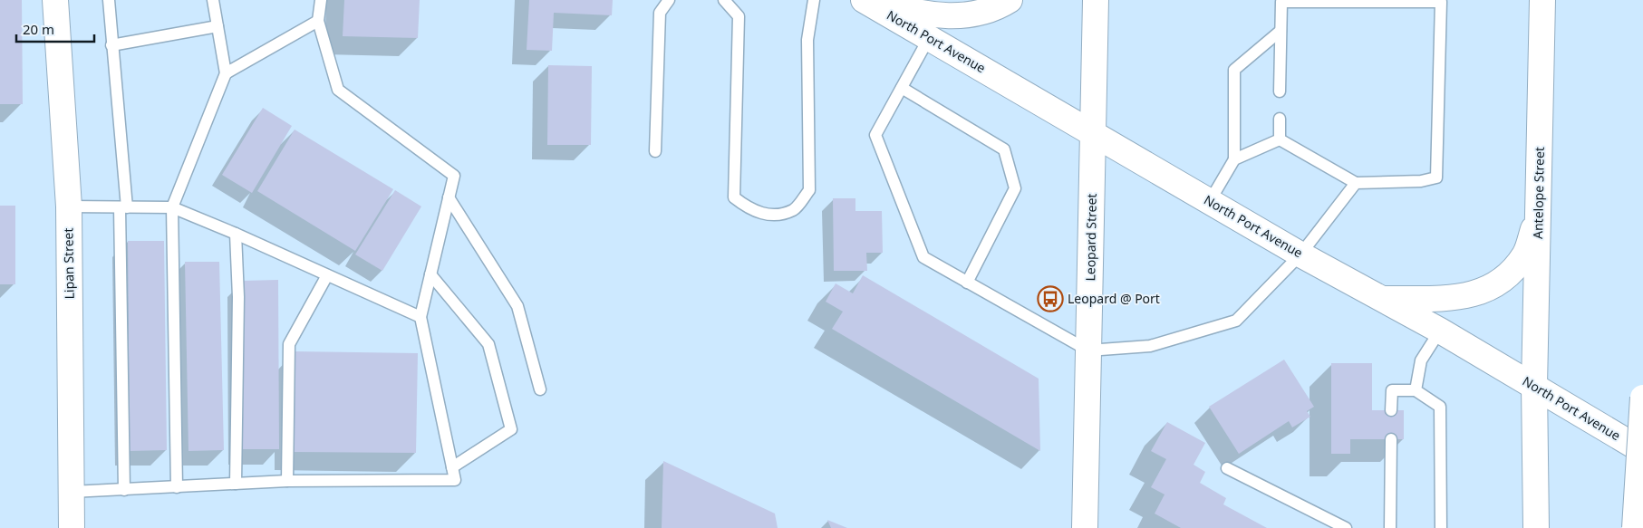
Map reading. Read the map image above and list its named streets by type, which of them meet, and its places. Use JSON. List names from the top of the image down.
{
  "streets": {
    "main road": [
      "North Port Avenue",
      "Antelope Street",
      "Leopard Street",
      "Lipan Street"
    ]
  },
  "crossings": [
    ["North Port Avenue", "Antelope Street"],
    ["North Port Avenue", "Leopard Street"]
  ],
  "places": {
    "bus stop": ["Leopard @ Port"]
  },
  "scale_bar": "20 m"
}
